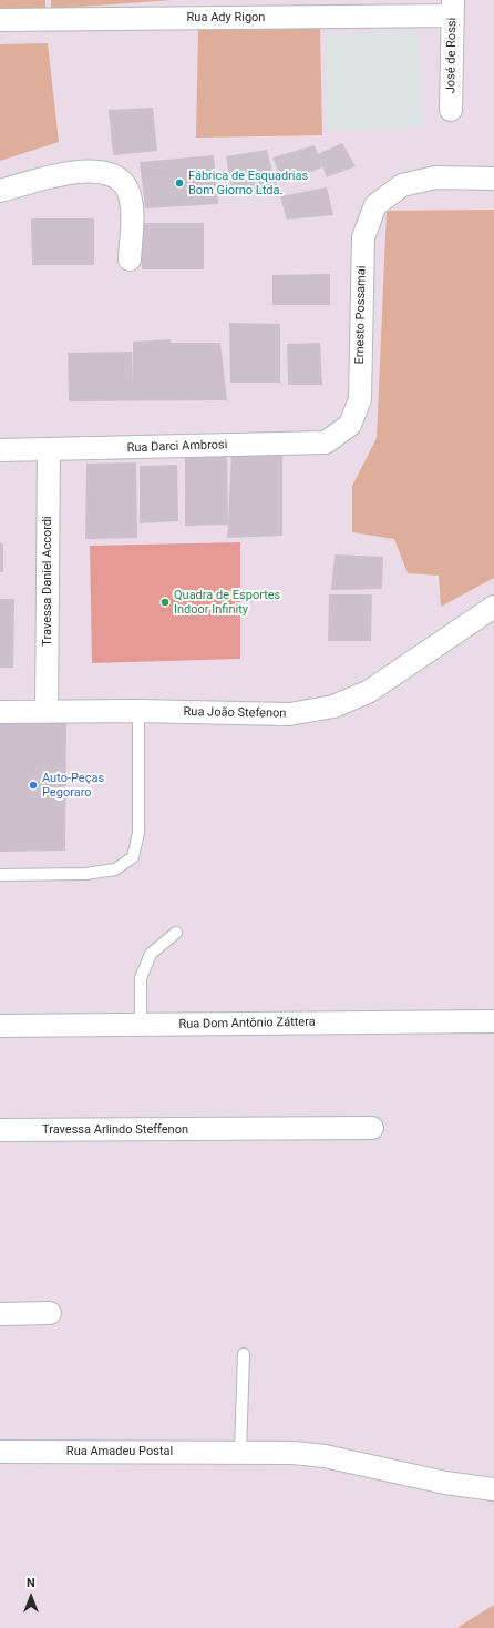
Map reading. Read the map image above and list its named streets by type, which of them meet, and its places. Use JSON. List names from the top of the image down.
{
  "streets": {
    "street": [
      "Rua Ady Rigon",
      "José de Rossi",
      "Ernesto Possamai",
      "Rua Darci Ambrosi",
      "Travessa Daniel Accordi",
      "Rua João Stefenon",
      "Rua Dom Antônio Záttera",
      "Travessa Arlindo Steffenon",
      "Rua Amadeu Postal"
    ]
  },
  "crossings": [
    ["Rua Ady Rigon", "José de Rossi"],
    ["Ernesto Possamai", "Rua Darci Ambrosi"],
    ["Rua Darci Ambrosi", "Travessa Daniel Accordi"],
    ["Travessa Daniel Accordi", "Rua João Stefenon"]
  ],
  "places": ["Fábrica de Esquadrias Bom Giorno Ltda.", "Quadra de Esportes Indoor Infinity", "Auto-Peças Pegoraro"],
  "north": "top"
}
